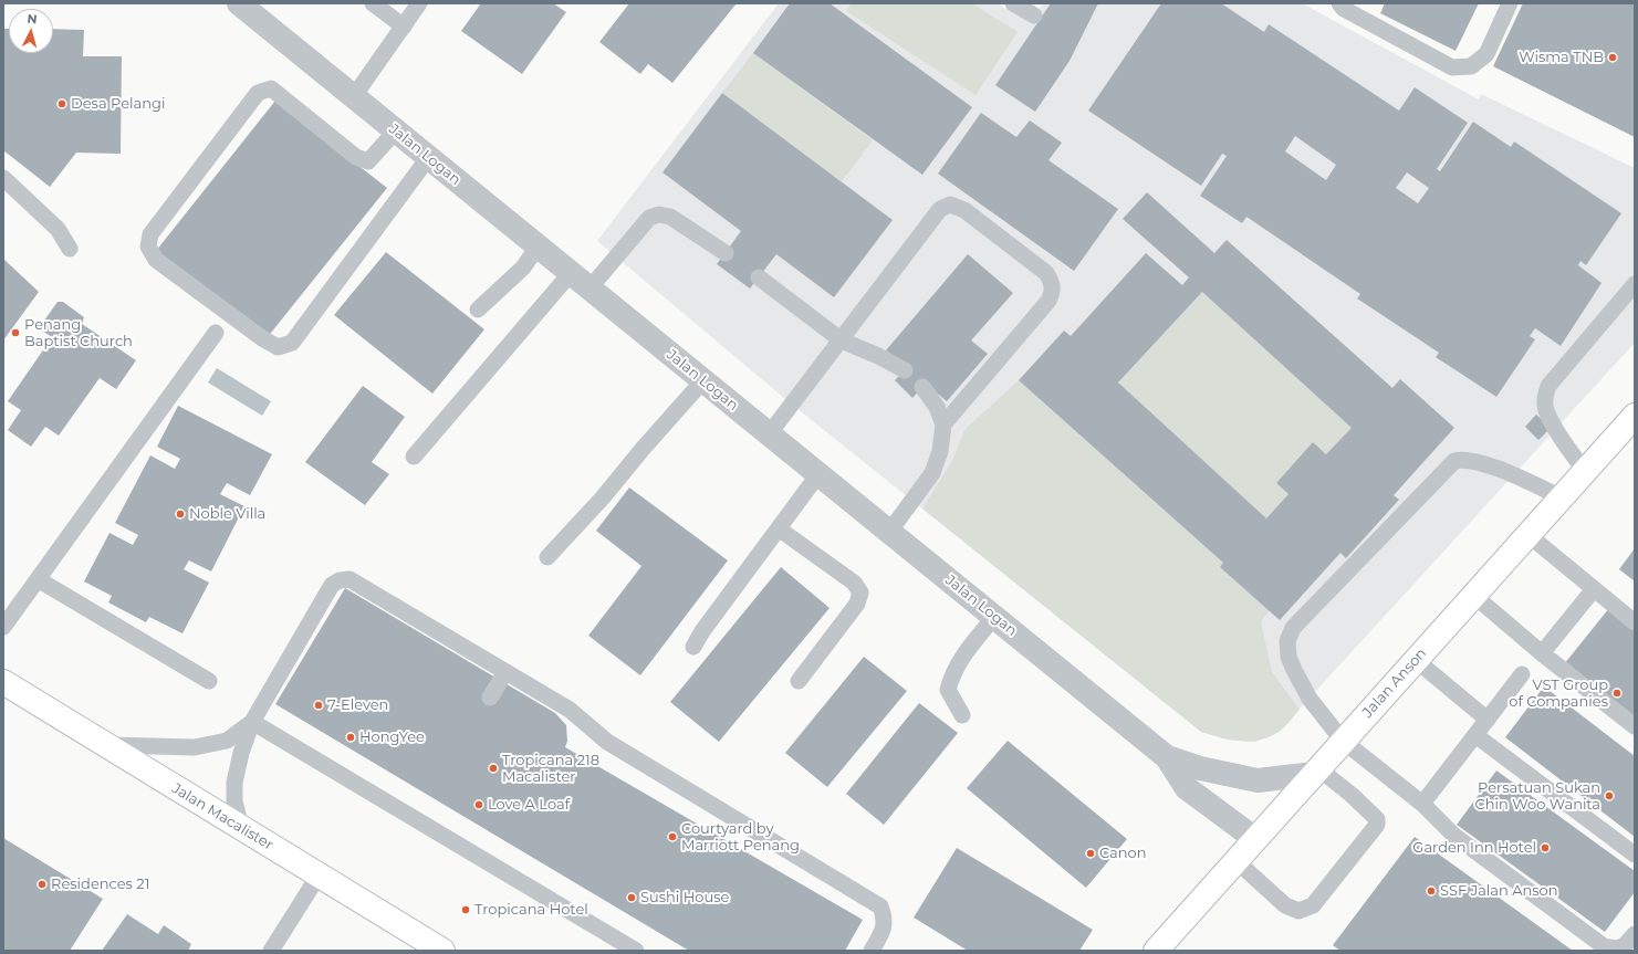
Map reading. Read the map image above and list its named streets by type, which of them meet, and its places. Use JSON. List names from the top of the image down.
{
  "streets": {
    "main road": ["Jalan Anson", "Jalan Macalister"],
    "street": ["Jalan Logan"]
  },
  "crossings": [
    ["Jalan Logan", "Jalan Anson"]
  ],
  "places": [
    "Wisma TNB",
    "Desa Pelangi",
    "Penang Baptist Church",
    "Noble Villa",
    "VST Group of Companies",
    "7-Eleven",
    "HongYee",
    "Tropicana 218 Macalister",
    "Persatuan Sukan Chin Woo Wanita",
    "Love A Loaf",
    "Courtyard by Marriott Penang",
    "Garden Inn Hotel",
    "Canon",
    "Residences 21",
    "SSF Jalan Anson",
    "Sushi House",
    "Tropicana Hotel"
  ],
  "north": "top"
}
